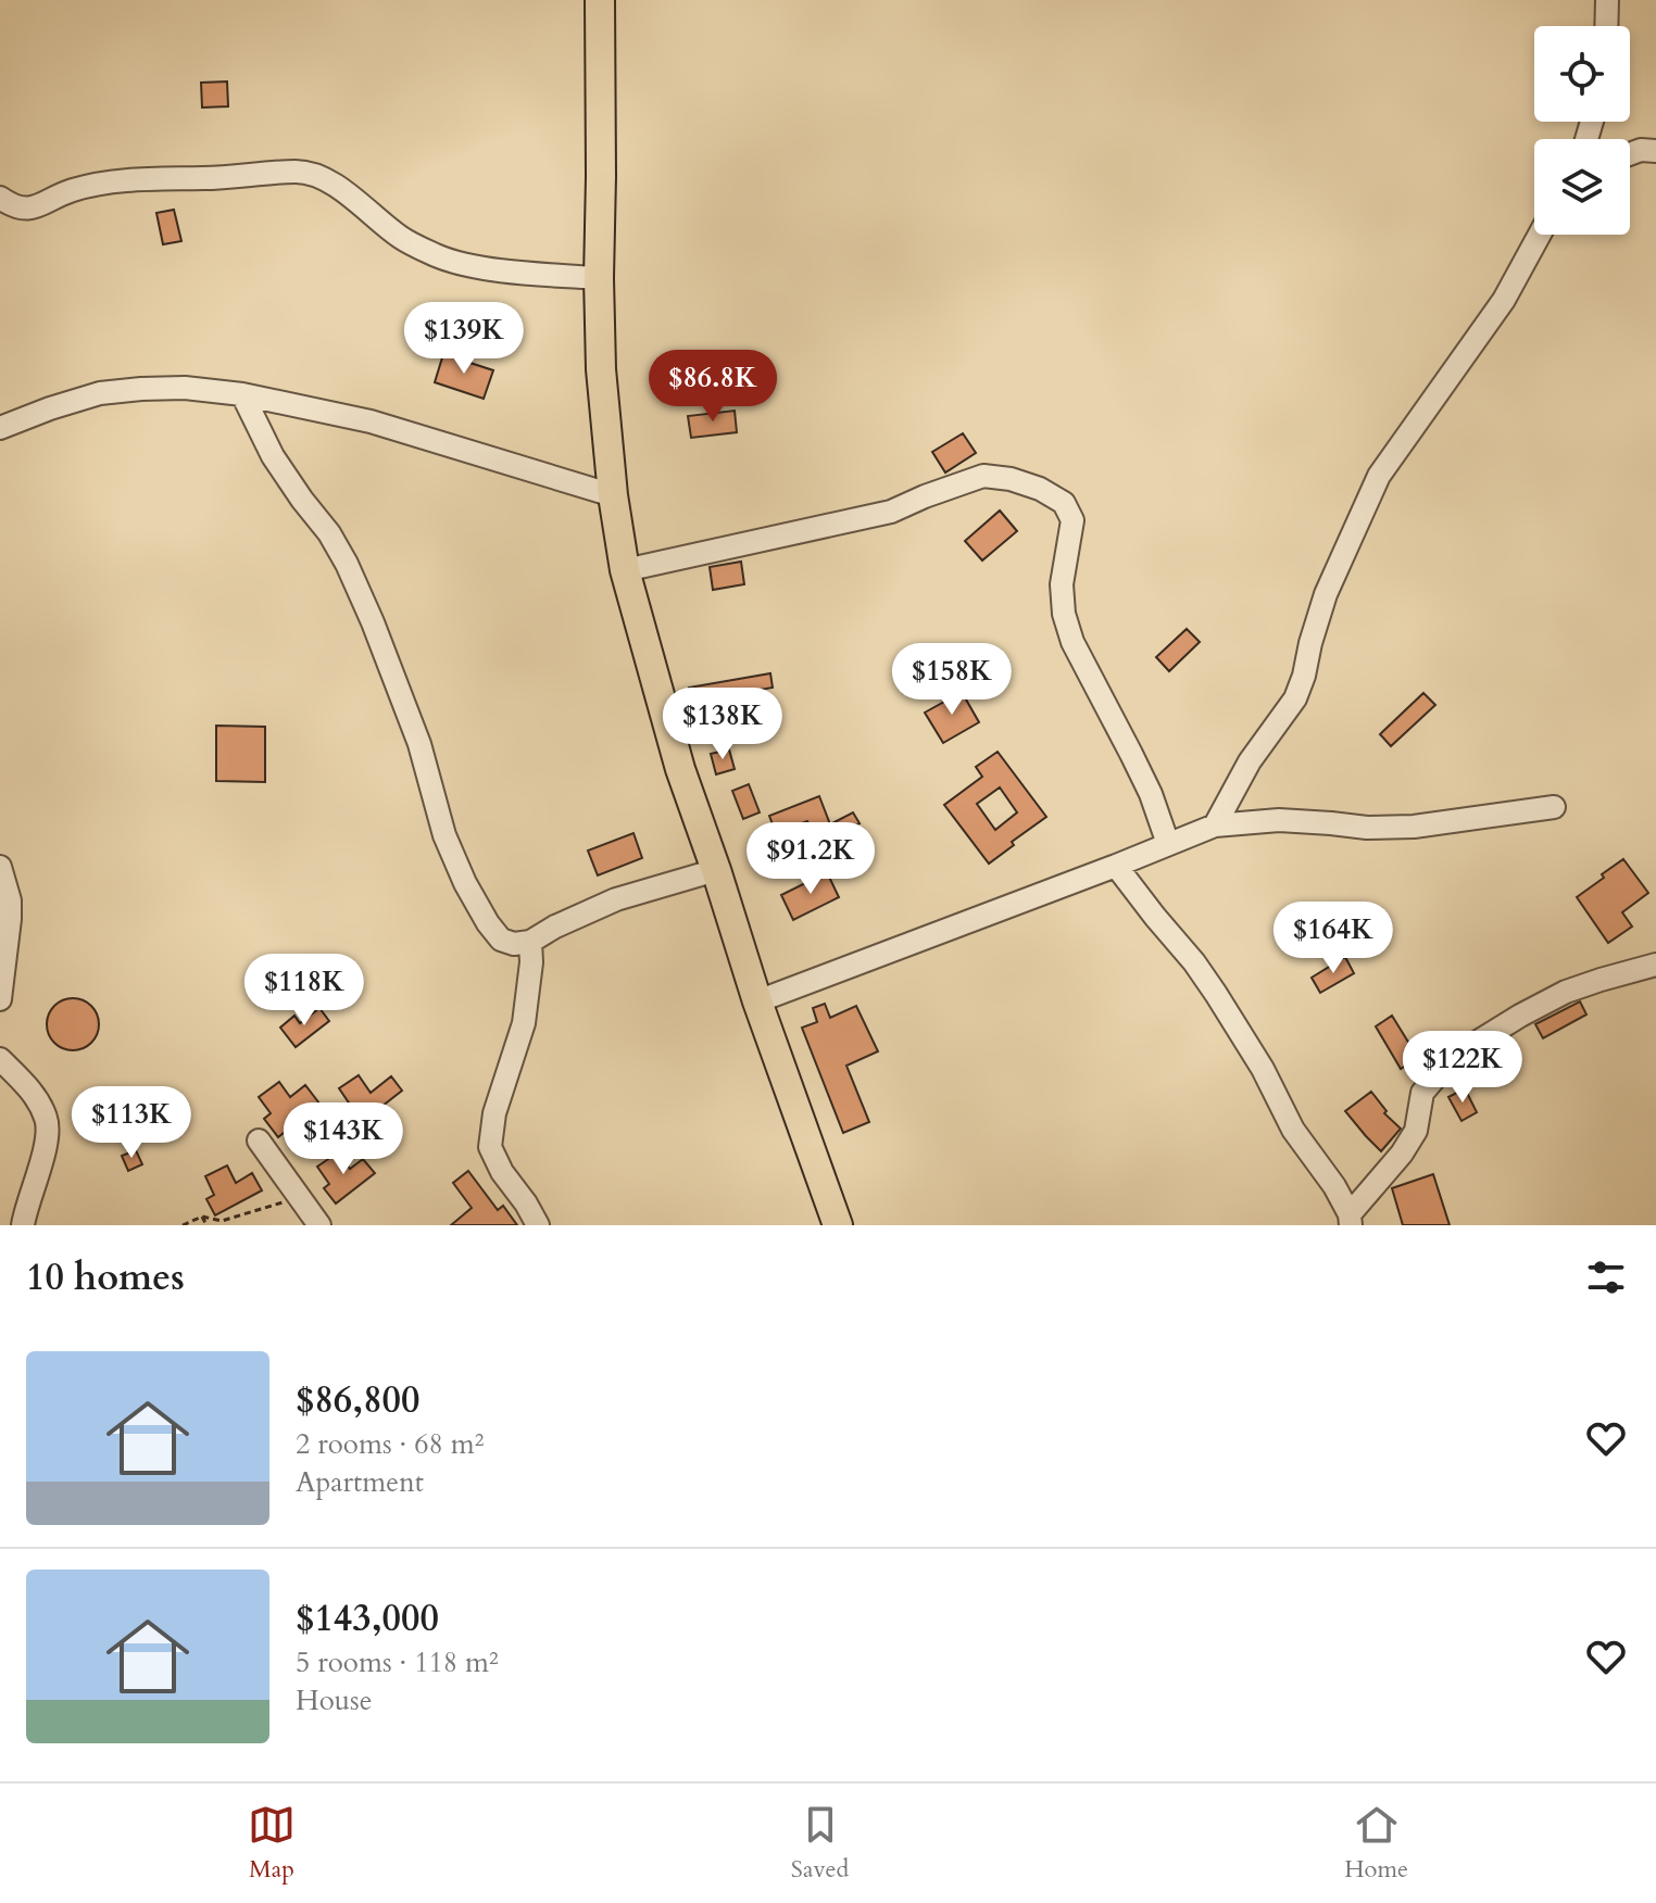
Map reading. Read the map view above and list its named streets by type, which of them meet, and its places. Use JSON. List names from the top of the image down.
{
  "page": {
    "price": [
      "$139K",
      "$86.8K",
      "$158K",
      "$138K",
      "$91.2K",
      "$164K",
      "$118K",
      "$122K",
      "$113K",
      "$143K"
    ],
    "heading": "10 homes",
    "list": [
      {
        "name": "$86,800",
        "note": "2 rooms · 68 m² · Apartment"
      },
      {
        "name": "$143,000",
        "note": "5 rooms · 118 m² · House"
      }
    ],
    "tabs": ["Map", "Saved", "Home"]
  }
}
